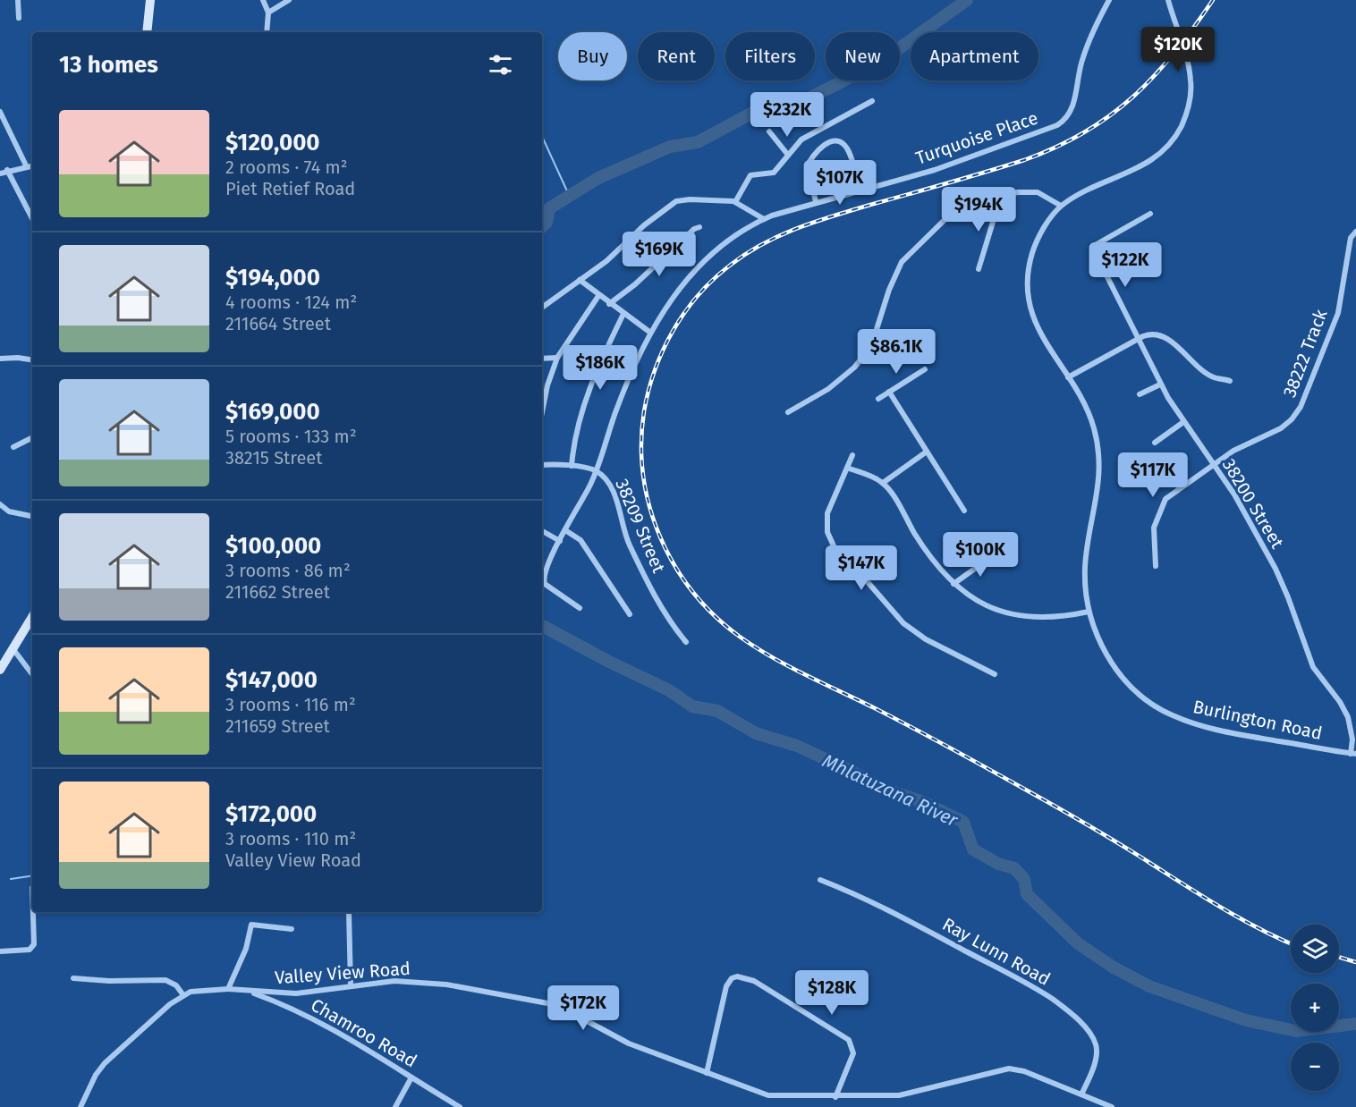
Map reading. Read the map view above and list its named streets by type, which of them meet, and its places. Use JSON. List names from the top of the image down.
{
  "streets": {
    "street": [
      "Turquoise Place",
      "38222 Track",
      "38200 Street",
      "38209 Street",
      "Burlington Road",
      "Ray Lunn Road",
      "Valley View Road",
      "Chamroo Road"
    ]
  },
  "crossings": [
    ["Turquoise Place", "38209 Street"],
    ["38222 Track", "38200 Street"],
    ["38200 Street", "Burlington Road"],
    ["Ray Lunn Road", "Valley View Road"],
    ["Valley View Road", "Chamroo Road"]
  ],
  "water": ["Mhlatuzana River"],
  "page": {
    "price": [
      "$120K",
      "$232K",
      "$107K",
      "$194K",
      "$169K",
      "$122K",
      "$86.1K",
      "$186K",
      "$117K",
      "$100K",
      "$147K",
      "$128K",
      "$172K"
    ],
    "chip": [
      "Buy",
      "Rent",
      "Filters",
      "New",
      "Apartment"
    ],
    "heading": "13 homes",
    "list": [
      {
        "name": "$120,000",
        "note": "2 rooms · 74 m² · Piet Retief Road"
      },
      {
        "name": "$194,000",
        "note": "4 rooms · 124 m² · 211664 Street"
      },
      {
        "name": "$169,000",
        "note": "5 rooms · 133 m² · 38215 Street"
      },
      {
        "name": "$100,000",
        "note": "3 rooms · 86 m² · 211662 Street"
      },
      {
        "name": "$147,000",
        "note": "3 rooms · 116 m² · 211659 Street"
      },
      {
        "name": "$172,000",
        "note": "3 rooms · 110 m² · Valley View Road"
      }
    ],
    "map_buttons": ["+", "−"]
  }
}
